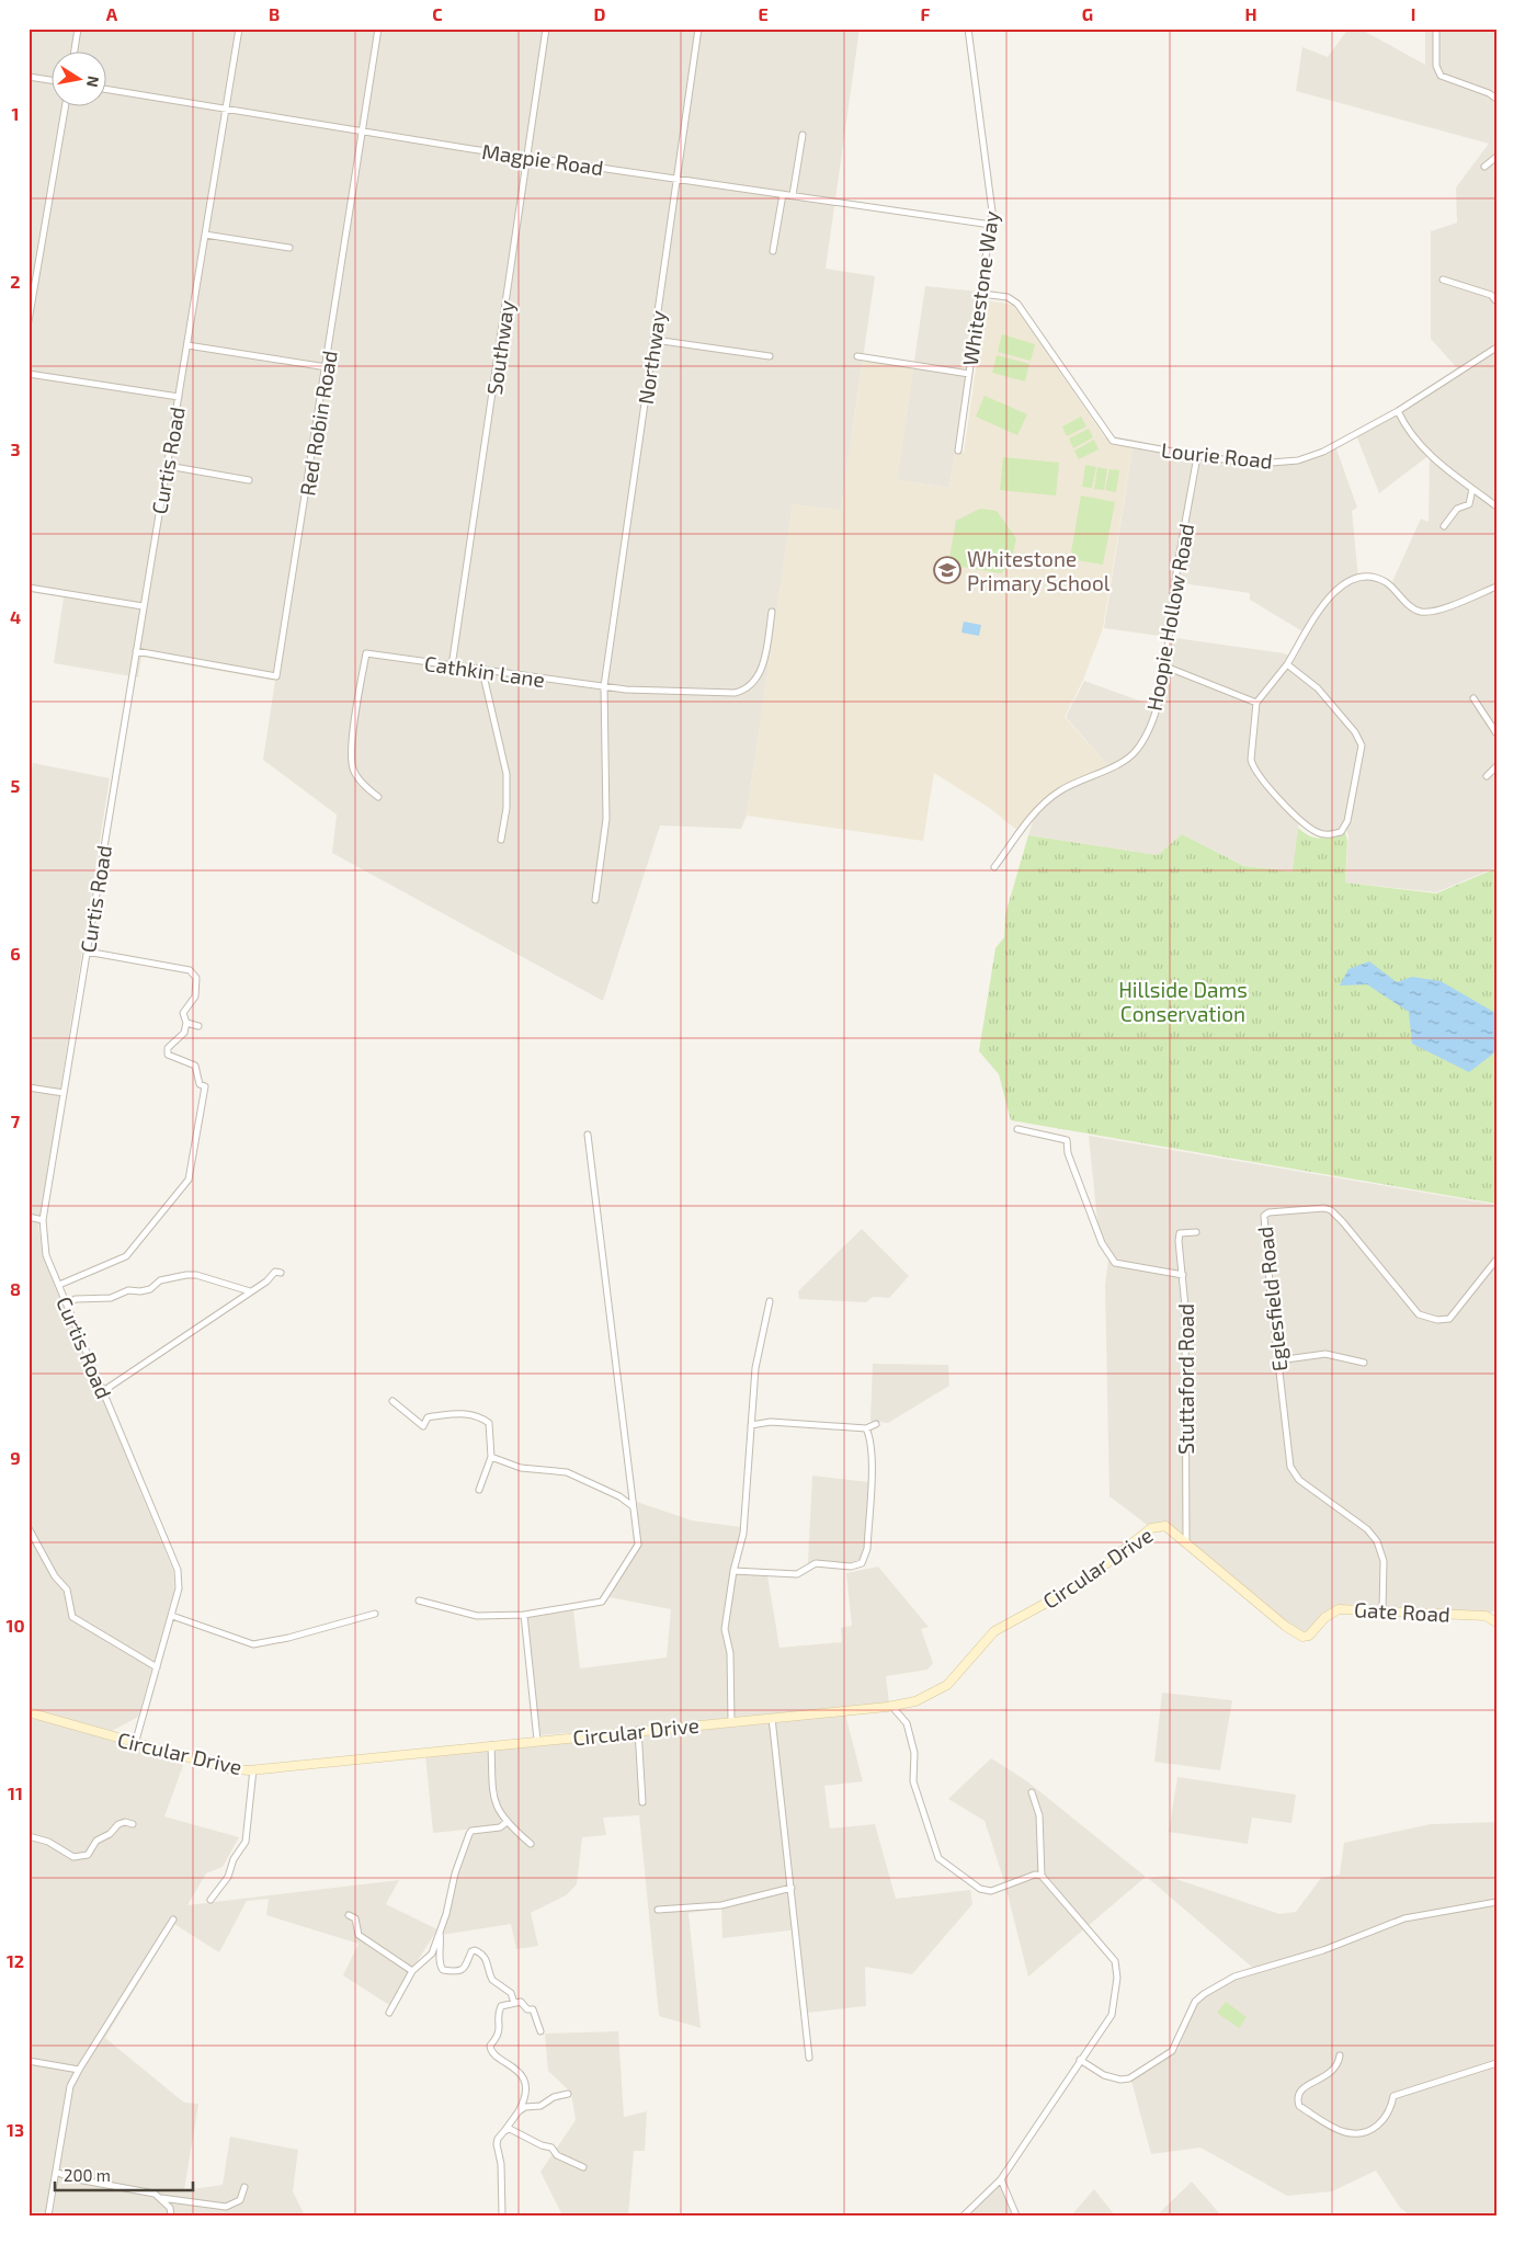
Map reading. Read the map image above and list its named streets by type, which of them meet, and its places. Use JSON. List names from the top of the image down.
{
  "streets": {
    "street": [
      "Magpie Road",
      "Whitestone Way",
      "Southway",
      "Northway",
      "Red Robin Road",
      "Lourie Road",
      "Curtis Road",
      "Hoopie Hollow Road",
      "Cathkin Lane",
      "Eglesfield Road",
      "Stuttaford Road",
      "Circular Drive",
      "Gate Road"
    ]
  },
  "crossings": [
    ["Magpie Road", "Whitestone Way"],
    ["Magpie Road", "Southway"],
    ["Magpie Road", "Northway"],
    ["Magpie Road", "Red Robin Road"],
    ["Magpie Road", "Curtis Road"],
    ["Whitestone Way", "Lourie Road"],
    ["Southway", "Cathkin Lane"],
    ["Northway", "Cathkin Lane"],
    ["Red Robin Road", "Curtis Road"],
    ["Lourie Road", "Hoopie Hollow Road"],
    ["Curtis Road", "Circular Drive"],
    ["Eglesfield Road", "Gate Road"],
    ["Stuttaford Road", "Circular Drive"],
    ["Stuttaford Road", "Gate Road"],
    ["Circular Drive", "Gate Road"]
  ],
  "parks": ["Hillside Dams Conservation"],
  "places": {
    "school or university": ["Whitestone Primary School"]
  },
  "scale_bar": "200 m",
  "north": "right",
  "grid": {
    "columns": [
      "A",
      "B",
      "C",
      "D",
      "E",
      "F",
      "G",
      "H",
      "I"
    ],
    "rows": [
      "1",
      "2",
      "3",
      "4",
      "5",
      "6",
      "7",
      "8",
      "9",
      "10",
      "11",
      "12",
      "13"
    ]
  }
}
